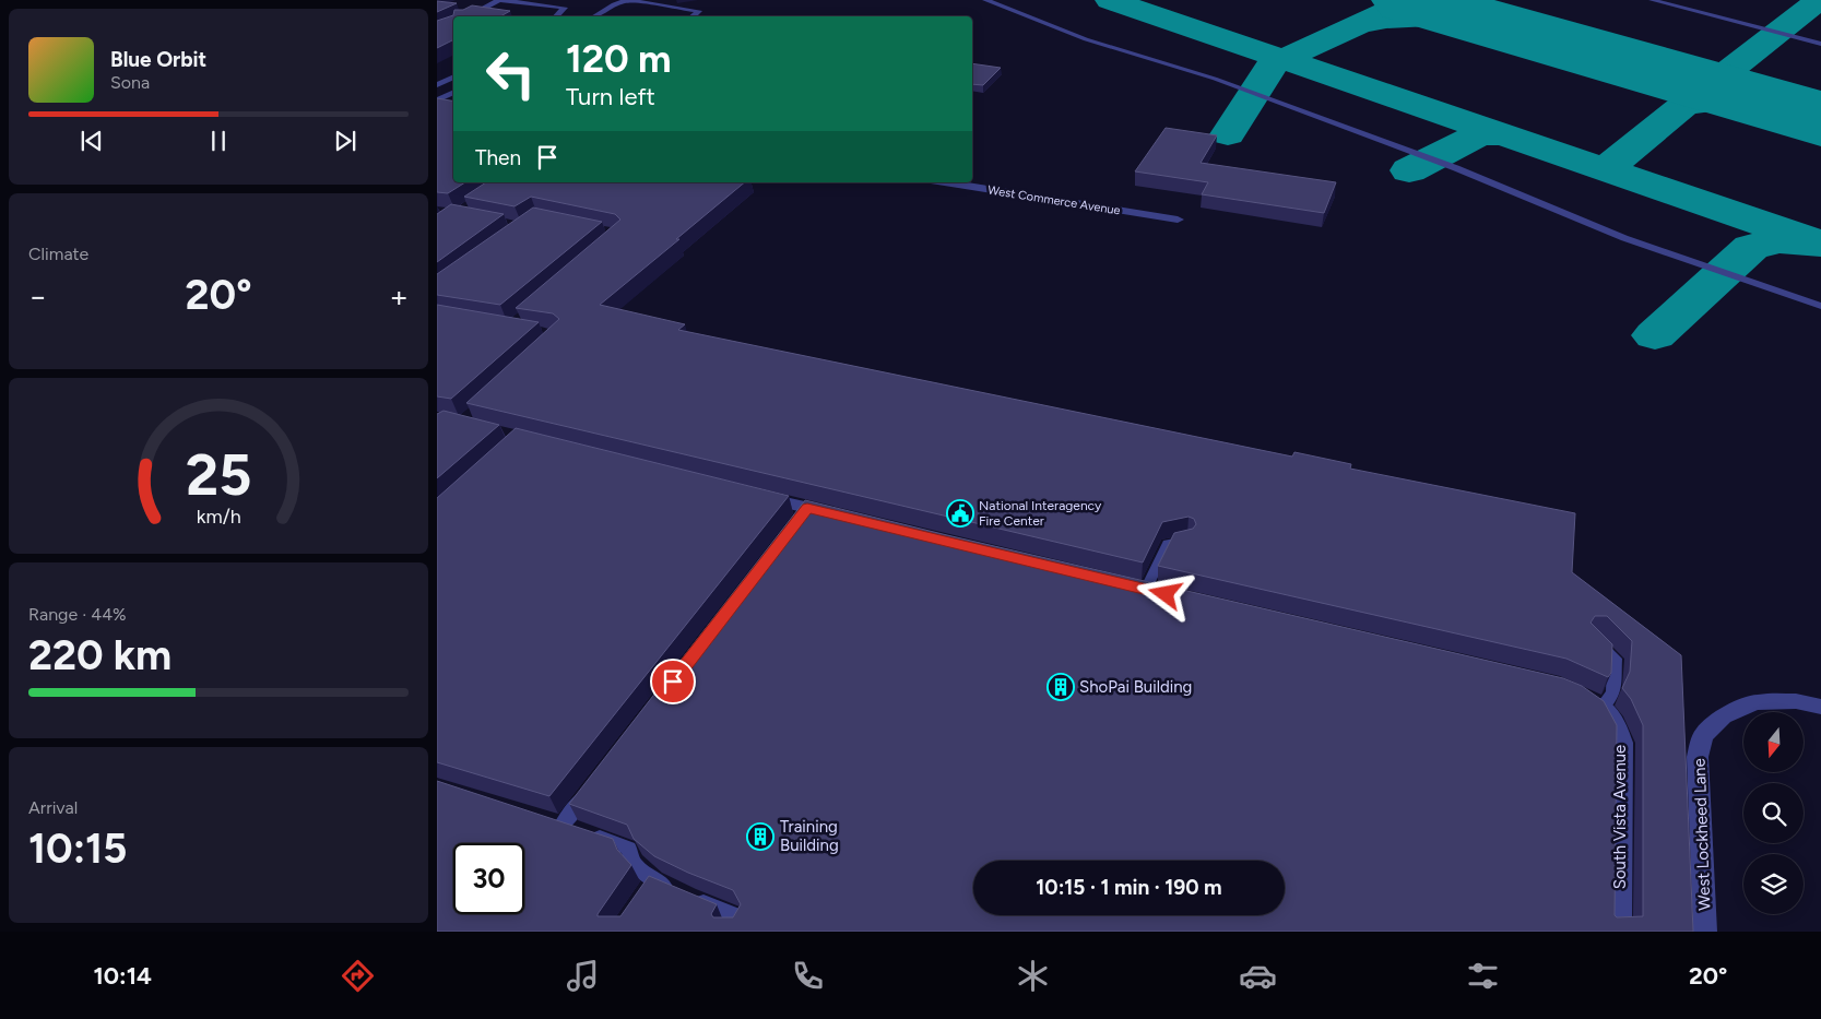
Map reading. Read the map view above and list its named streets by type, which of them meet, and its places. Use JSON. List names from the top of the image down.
{
  "streets": {
    "street": ["West Commerce Avenue", "South Vista Avenue", "West Lockheed Lane"]
  },
  "places": {
    "public building": ["National Interagency Fire Center"],
    "building": ["ShoPai Building", "Training Building"]
  },
  "north": "bottom",
  "page": {
    "turn": ["120 m", "Turn left"],
    "song": ["Blue Orbit", "Sona"],
    "then": "Then",
    "tile": [
      "Climate",
      ["Range · 44%", "220 km"],
      ["Arrival", "10:15"]
    ],
    "heat": ["−", "20°", "+"],
    "limit": "30",
    "trip": "10:15 · 1 min · 190 m",
    "tabs": ["10:14", "20°"],
    "gauge": ["25", "km/h"]
  }
}
